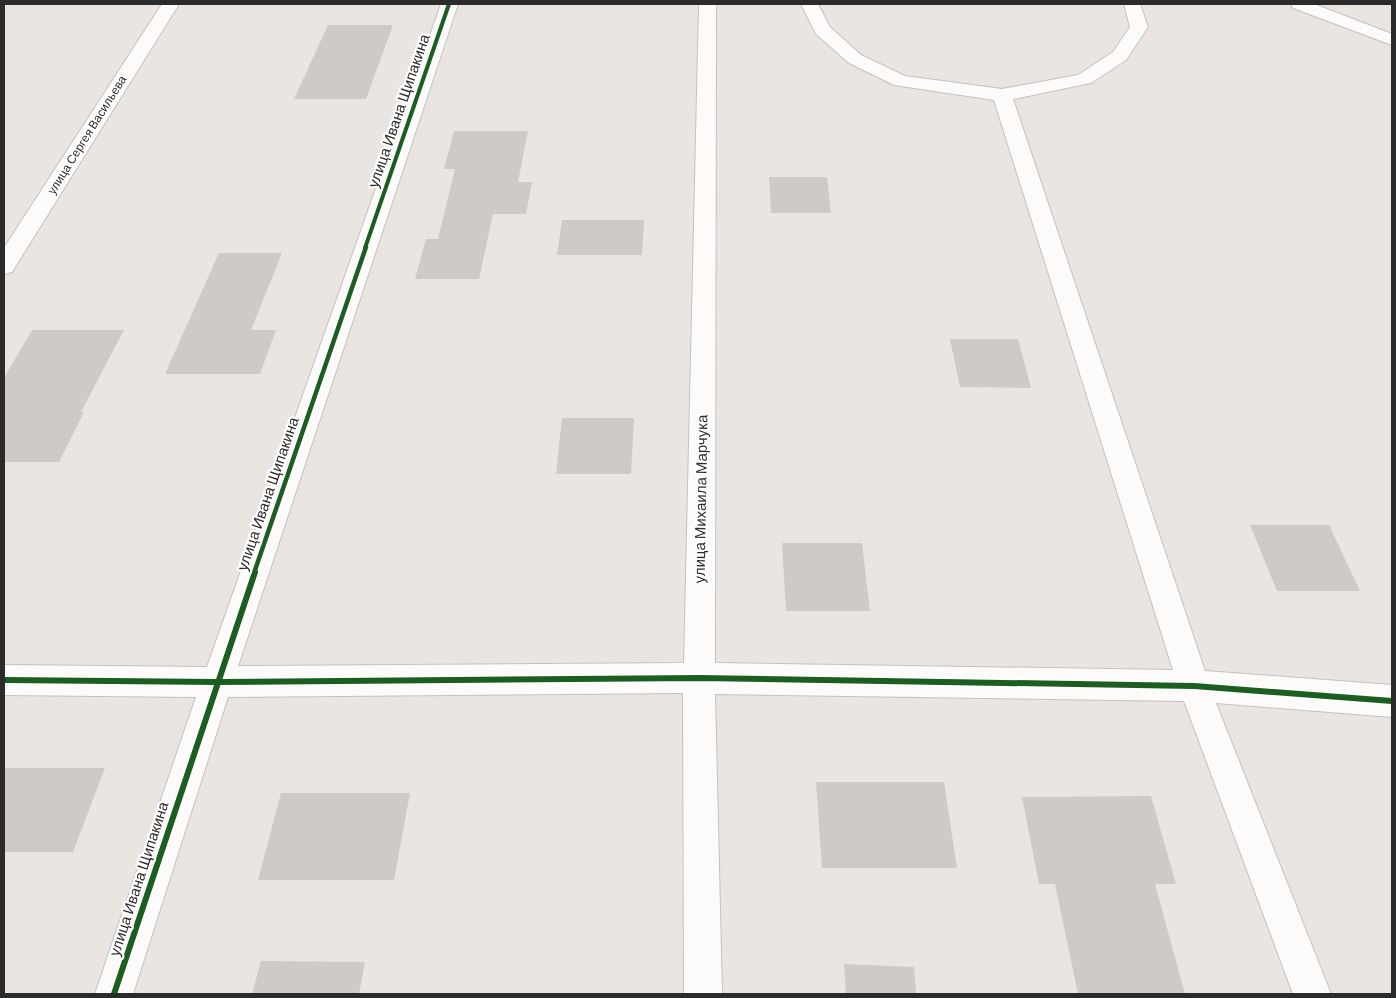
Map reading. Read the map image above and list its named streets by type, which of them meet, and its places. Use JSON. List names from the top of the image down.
{
  "streets": {
    "street": ["улица Ивана Щипакина", "улица Сергея Васильева", "улица Михаила Марчука"]
  }
}
